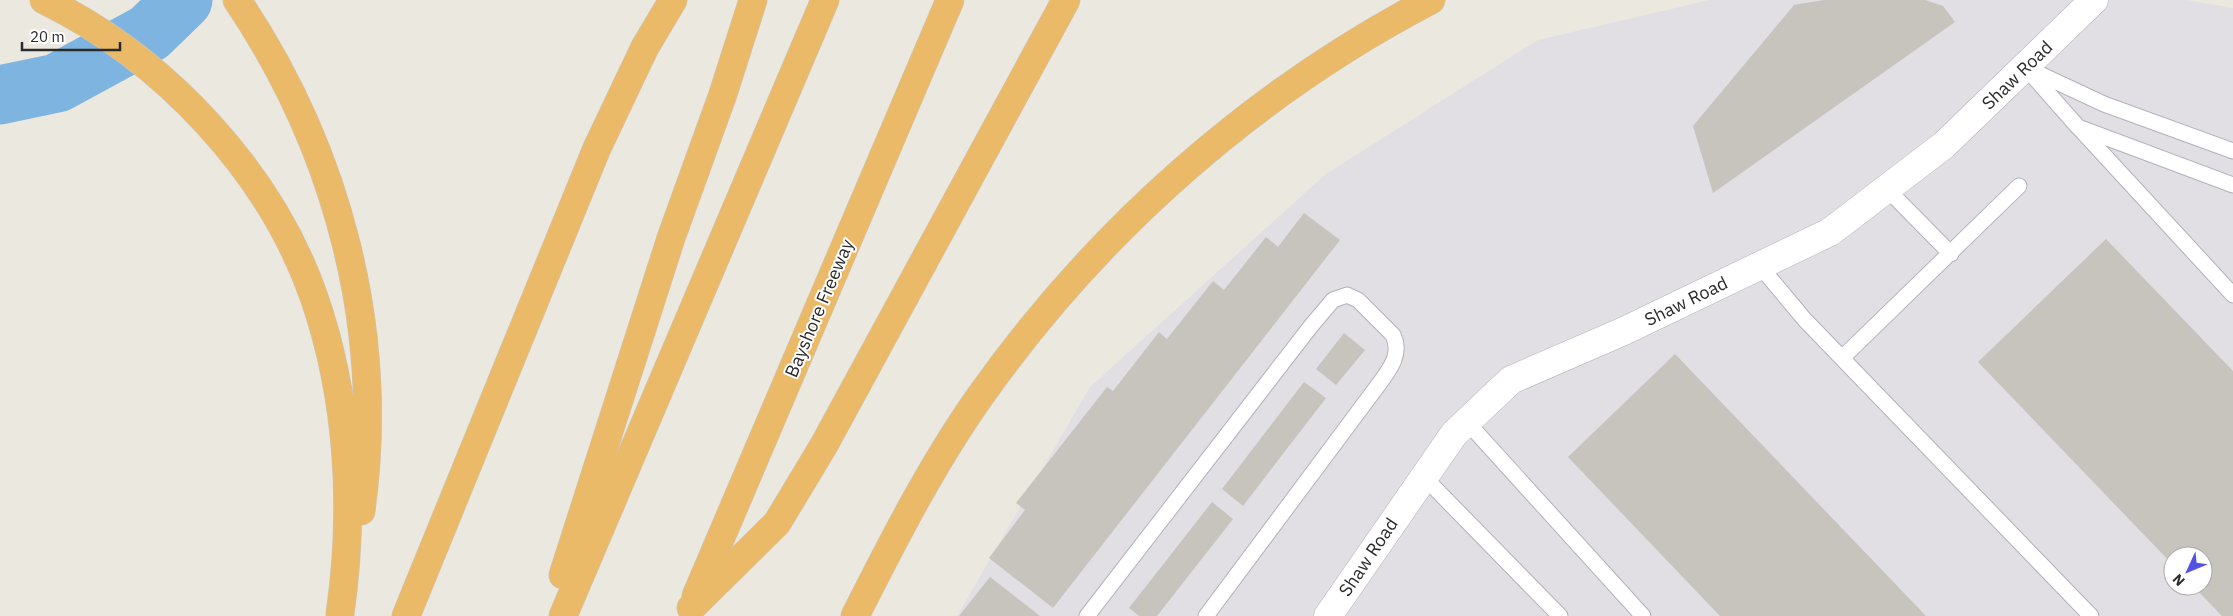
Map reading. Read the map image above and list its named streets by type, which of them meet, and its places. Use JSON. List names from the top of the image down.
{
  "streets": {
    "highway": ["Bayshore Freeway"],
    "street": ["Shaw Road"]
  },
  "scale_bar": "20 m",
  "north": "bottom left"
}
